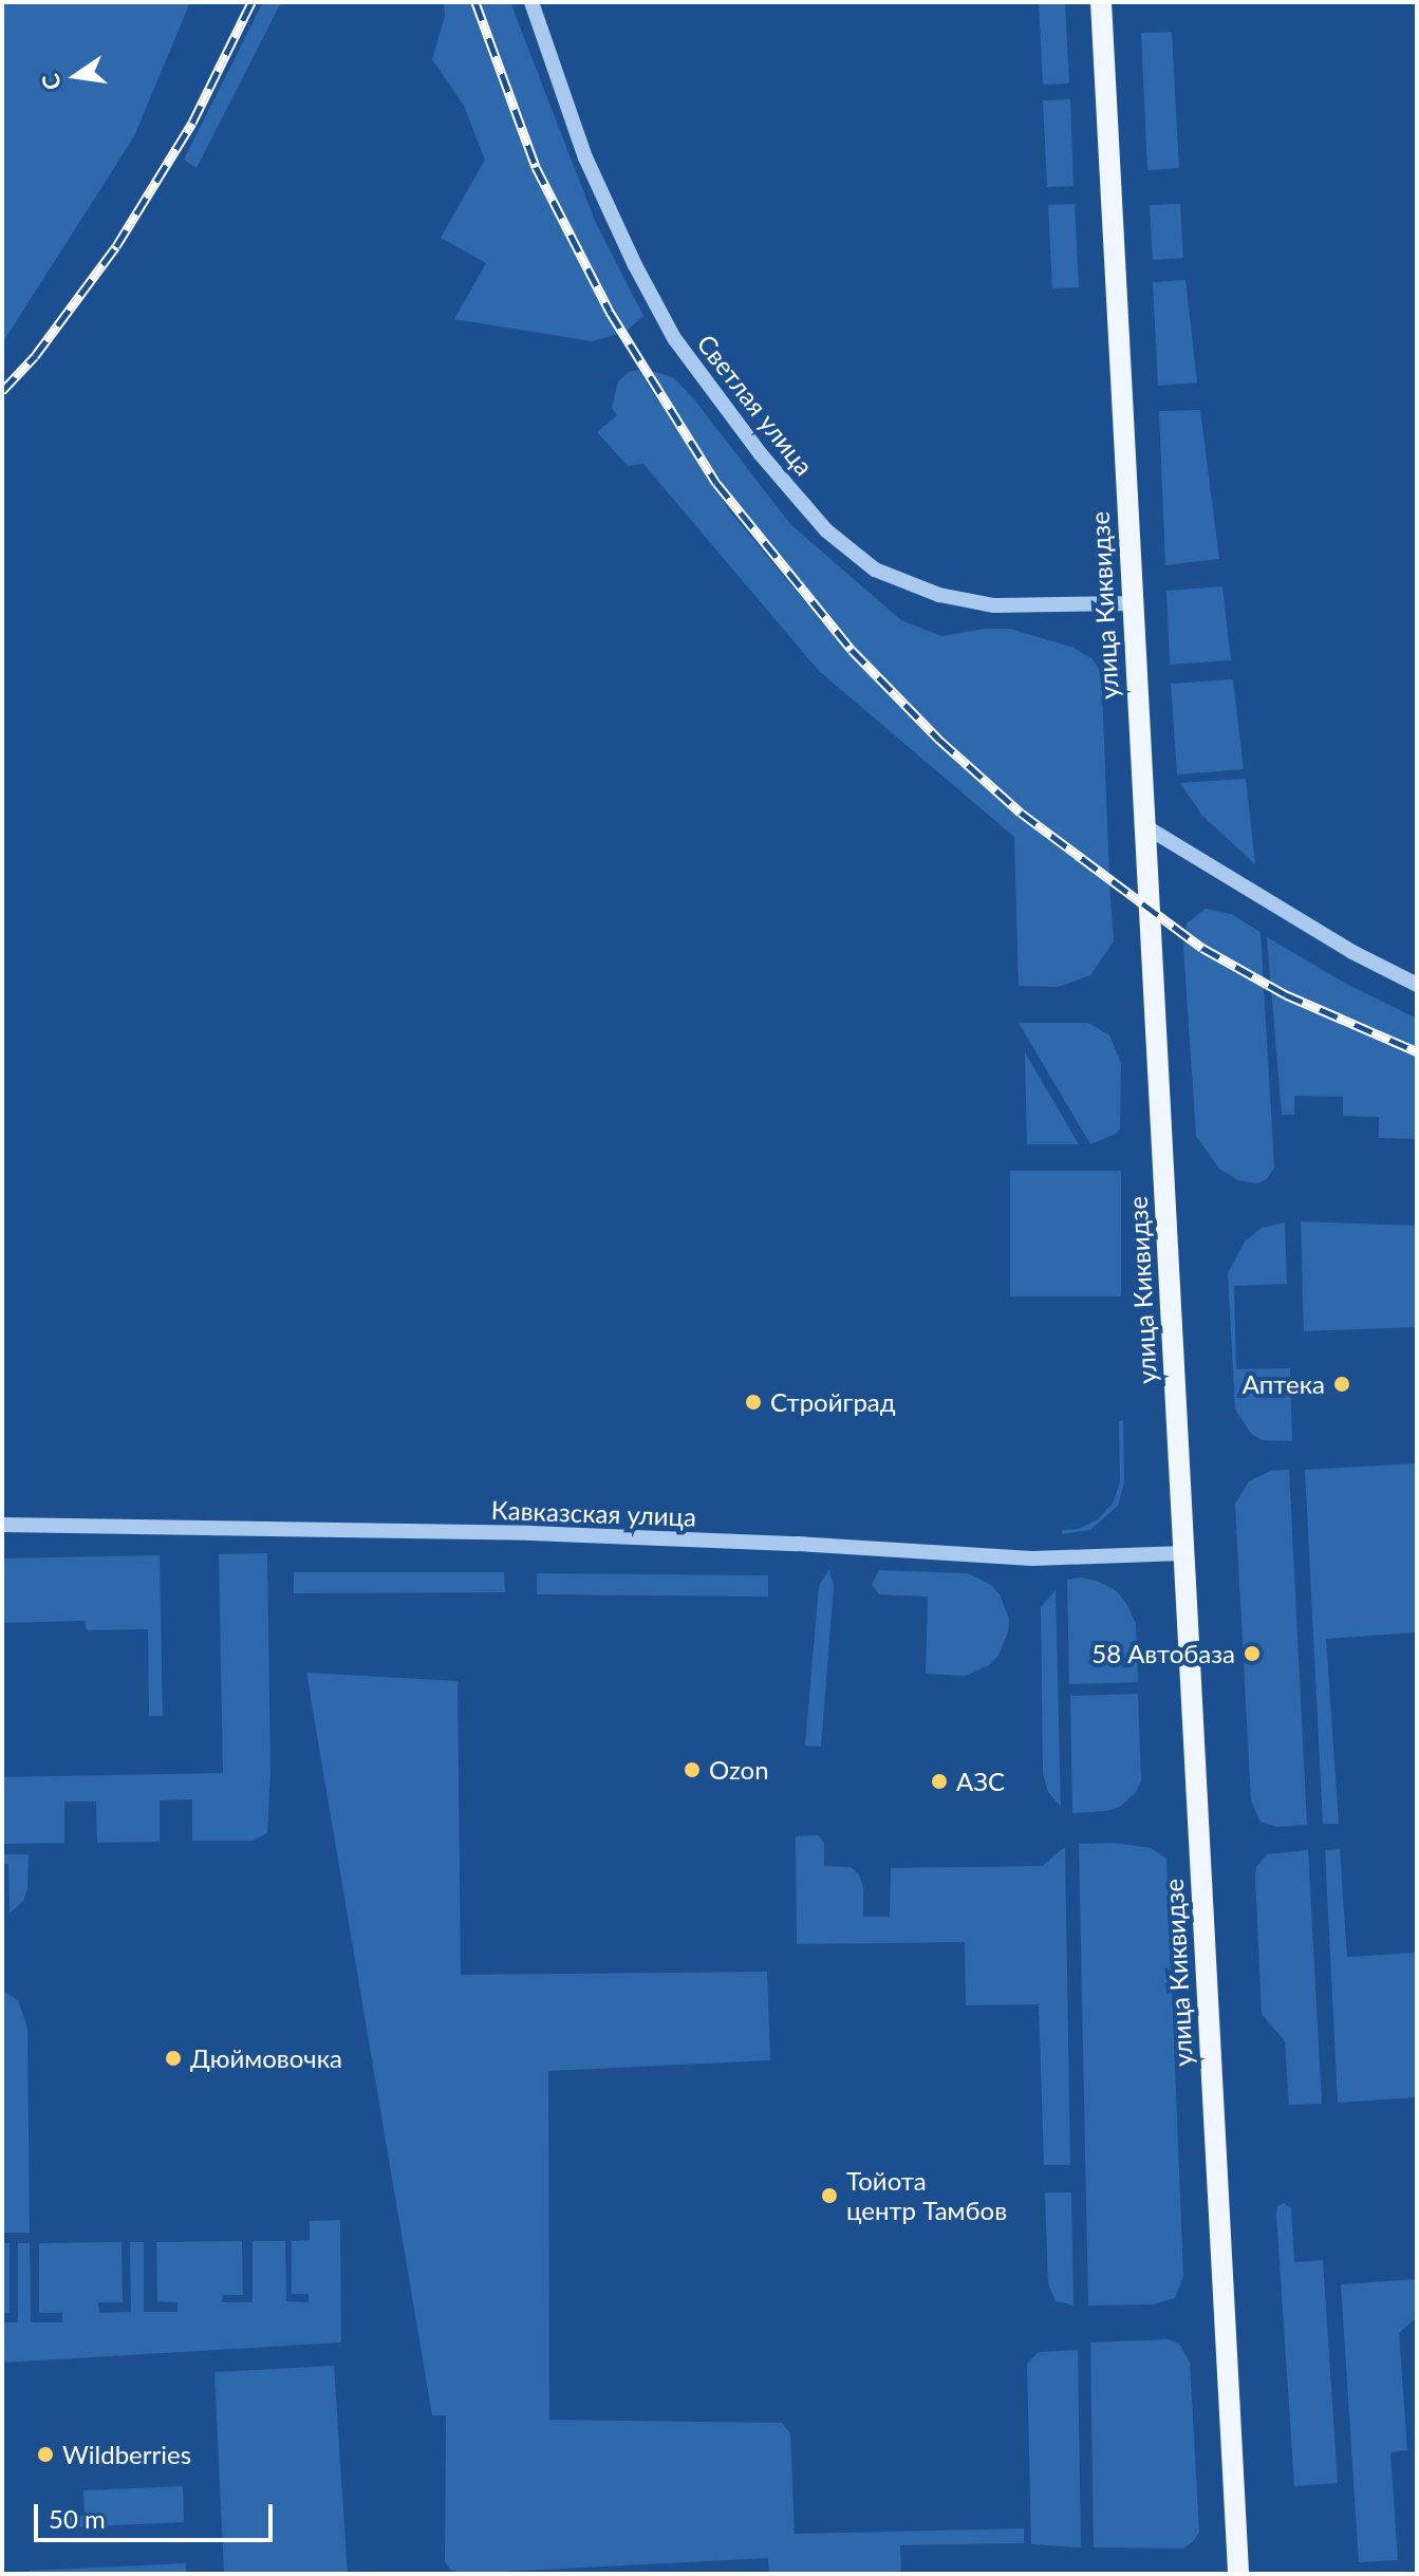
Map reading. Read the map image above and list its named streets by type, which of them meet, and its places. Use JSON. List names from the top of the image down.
{
  "streets": {
    "main road": ["улица Киквидзе"],
    "street": ["Светлая улица", "Кавказская улица"]
  },
  "crossings": [
    ["Светлая улица", "улица Киквидзе"],
    ["улица Киквидзе", "Кавказская улица"]
  ],
  "places": [
    "Аптека",
    "Стройград",
    "58 Автобаза",
    "Ozon",
    "АЗС",
    "Дюймовочка",
    "Тойота центр Тамбов",
    "Wildberries"
  ],
  "scale_bar": "50 m",
  "north": "left"
}
